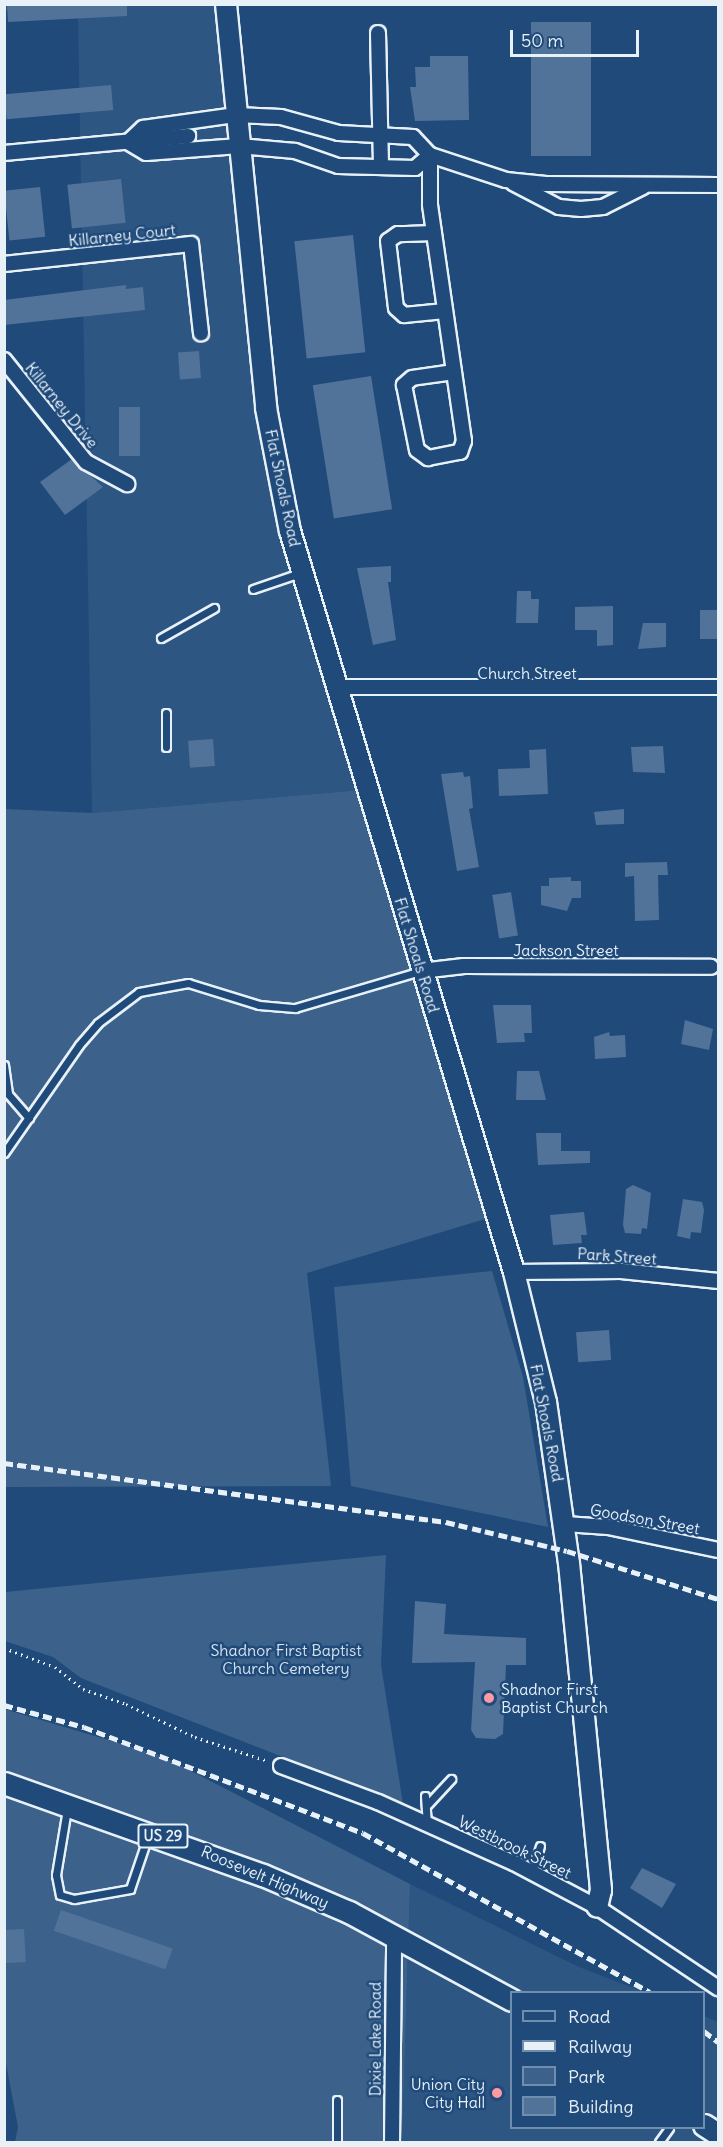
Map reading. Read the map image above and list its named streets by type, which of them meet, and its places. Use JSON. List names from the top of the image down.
{
  "streets": {
    "main road": ["US 29", "Roosevelt Highway"],
    "street": [
      "Killarney Court",
      "Killarney Drive",
      "Flat Shoals Road",
      "Church Street",
      "Jackson Street",
      "Park Street",
      "Goodson Street",
      "Westbrook Street",
      "Dixie Lake Road"
    ]
  },
  "crossings": [
    ["Flat Shoals Road", "Church Street"],
    ["Flat Shoals Road", "Jackson Street"],
    ["Flat Shoals Road", "Park Street"],
    ["Flat Shoals Road", "Goodson Street"],
    ["Flat Shoals Road", "Westbrook Street"],
    ["Roosevelt Highway", "Dixie Lake Road"]
  ],
  "parks": ["Shadnor First Baptist Church Cemetery"],
  "places": ["Shadnor First Baptist Church", "Union City City Hall"],
  "legend": [
    "Road",
    "Railway",
    "Park",
    "Building"
  ],
  "scale_bar": "50 m"
}
